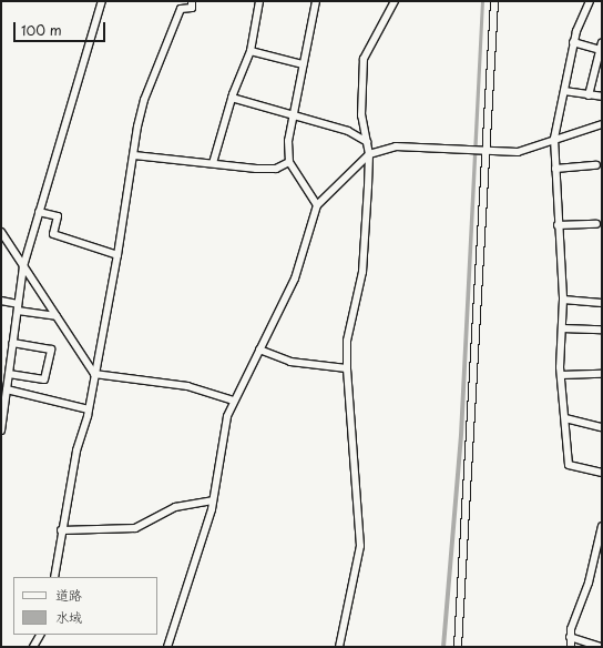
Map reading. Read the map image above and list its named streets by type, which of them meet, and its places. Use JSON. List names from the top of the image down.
{
  "legend": ["道路", "水域"],
  "scale_bar": "100 m"
}
